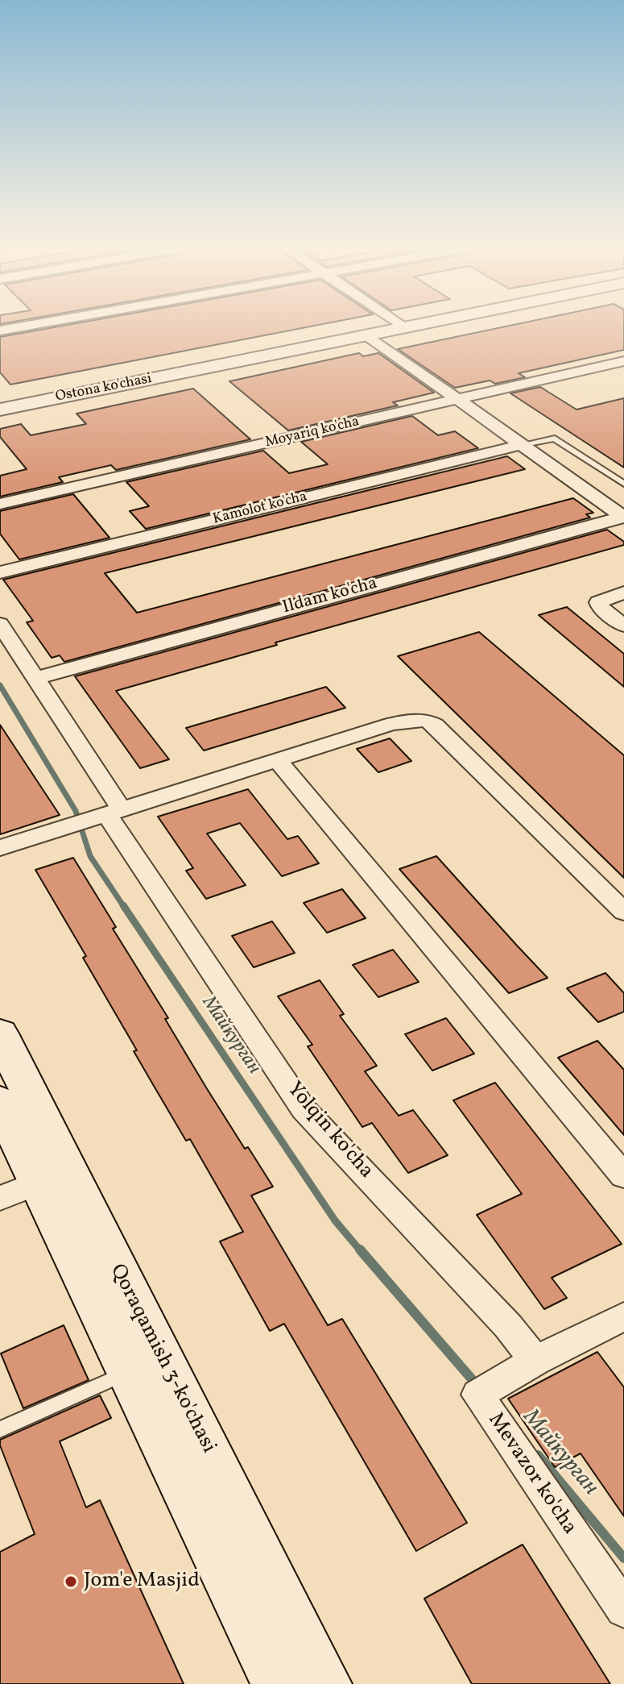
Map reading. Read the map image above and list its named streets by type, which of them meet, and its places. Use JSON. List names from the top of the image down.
{
  "streets": {
    "main road": ["Qoraqamish 3-ko'chasi"],
    "street": [
      "Ostona ko'chasi",
      "Moyariq ko'cha",
      "Kamolot ko'cha",
      "Ildam ko'cha",
      "Yolqin ko'cha",
      "Mevazor ko'cha"
    ]
  },
  "crossings": [
    ["Ildam ko'cha", "Yolqin ko'cha"],
    ["Yolqin ko'cha", "Mevazor ko'cha"]
  ],
  "water": ["Майкурган"],
  "places": ["Jom'e Masjid"]
}
